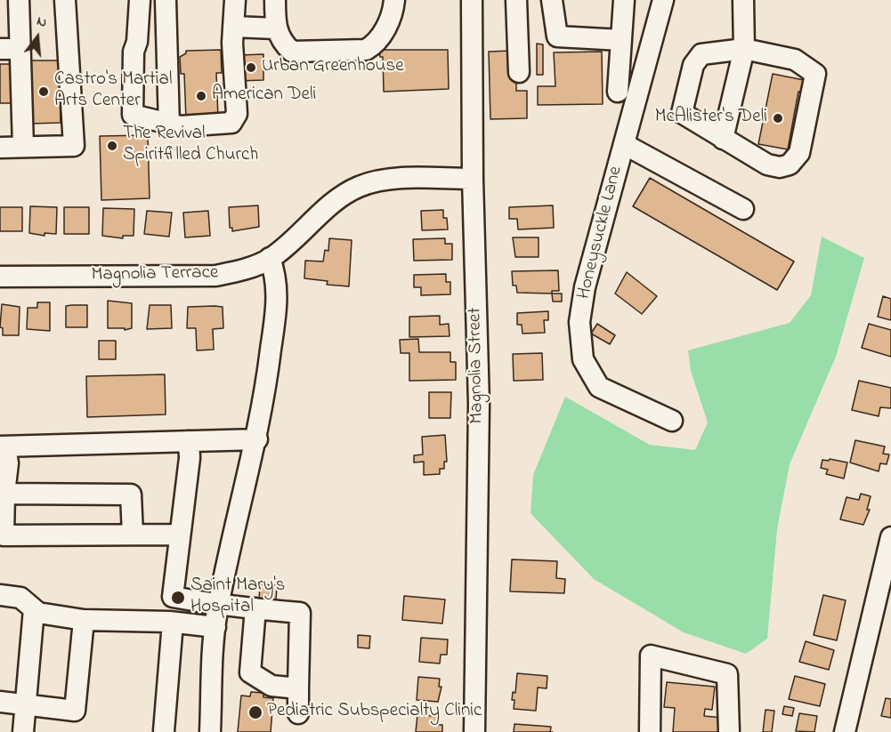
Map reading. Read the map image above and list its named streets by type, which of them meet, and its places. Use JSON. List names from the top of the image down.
{
  "streets": {
    "street": ["Honeysuckle Lane", "Magnolia Terrace", "Magnolia Street"]
  },
  "crossings": [
    ["Magnolia Terrace", "Magnolia Street"]
  ],
  "places": [
    "Urban Greenhouse",
    "Castro's Martial Arts Center",
    "American Deli",
    "McAlister's Deli",
    "The Revival Spiritfilled Church",
    "Saint Mary's Hospital",
    "Pediatric Subspecialty Clinic"
  ],
  "north": "top"
}
